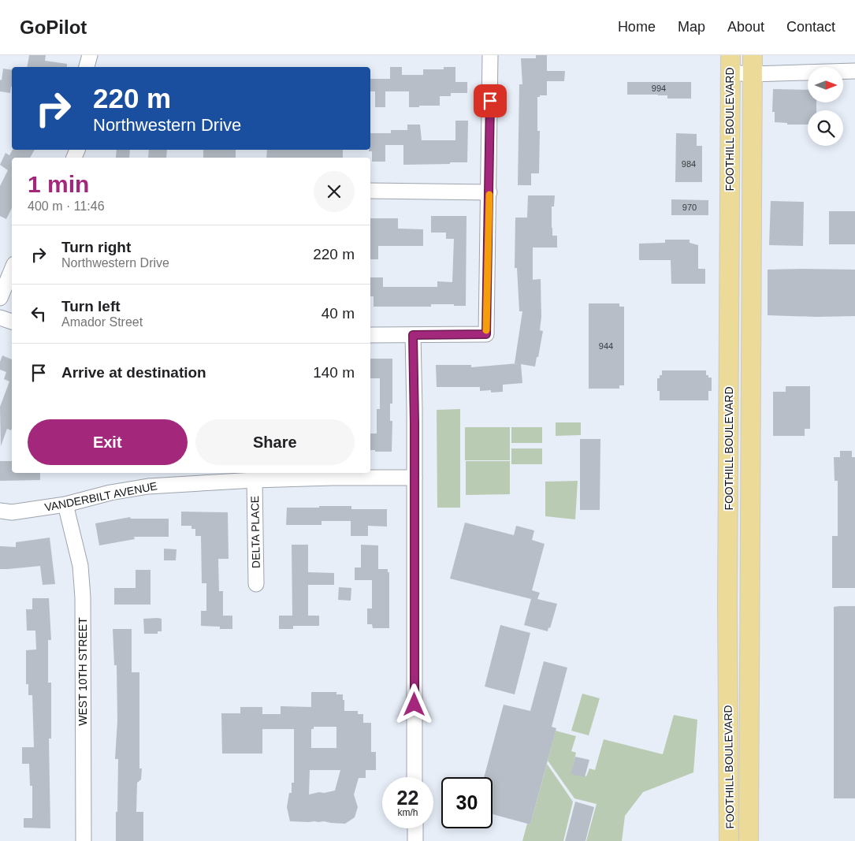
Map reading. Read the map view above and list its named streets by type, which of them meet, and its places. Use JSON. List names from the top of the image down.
{
  "streets": {
    "main road": ["FOOTHILL BOULEVARD"],
    "street": ["VANDERBILT AVENUE", "DELTA PLACE", "WEST 10TH STREET"]
  },
  "crossings": [
    ["VANDERBILT AVENUE", "DELTA PLACE"],
    ["VANDERBILT AVENUE", "WEST 10TH STREET"]
  ],
  "house_numbers": [
    "994",
    "984",
    "970",
    "944"
  ],
  "north": "right",
  "page": {
    "header": "GoPilot",
    "nav": [
      "Home",
      "Map",
      "About",
      "Contact"
    ],
    "turn": ["220 m", "Northwestern Drive"],
    "heading": ["1 min", "400 m · 11:46"],
    "list": [
      {
        "name": "Turn right",
        "note": "Northwestern Drive",
        "value": "220 m"
      },
      {
        "name": "Turn left",
        "note": "Amador Street",
        "value": "40 m"
      },
      {
        "name": "Arrive at destination",
        "value": "140 m"
      }
    ],
    "buttons": ["Exit", "Share"],
    "speed": "22 km/h",
    "limit": "30"
  }
}
